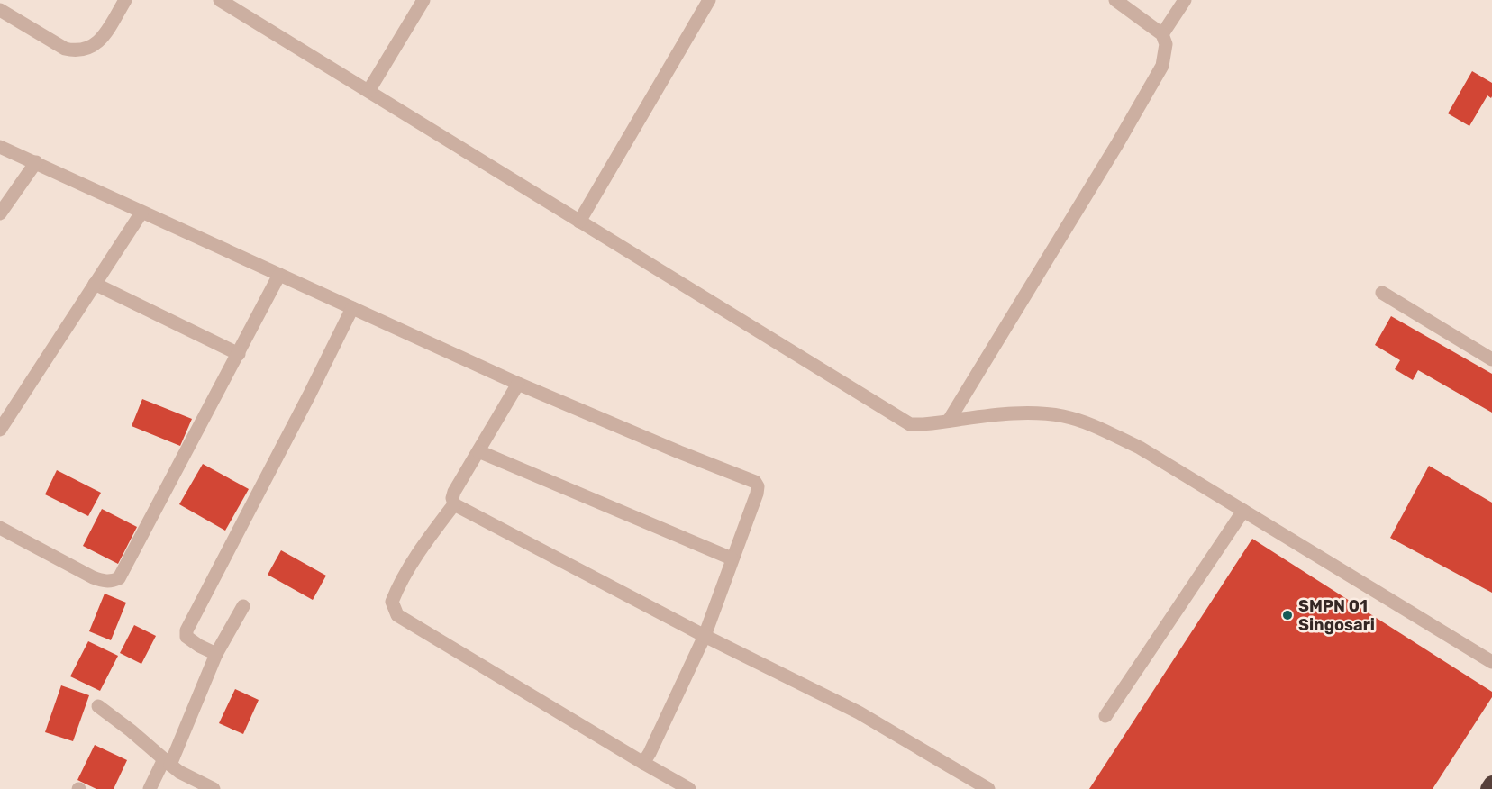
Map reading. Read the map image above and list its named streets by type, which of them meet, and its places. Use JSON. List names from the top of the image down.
{
  "places": ["SMPN 01 Singosari"]
}
